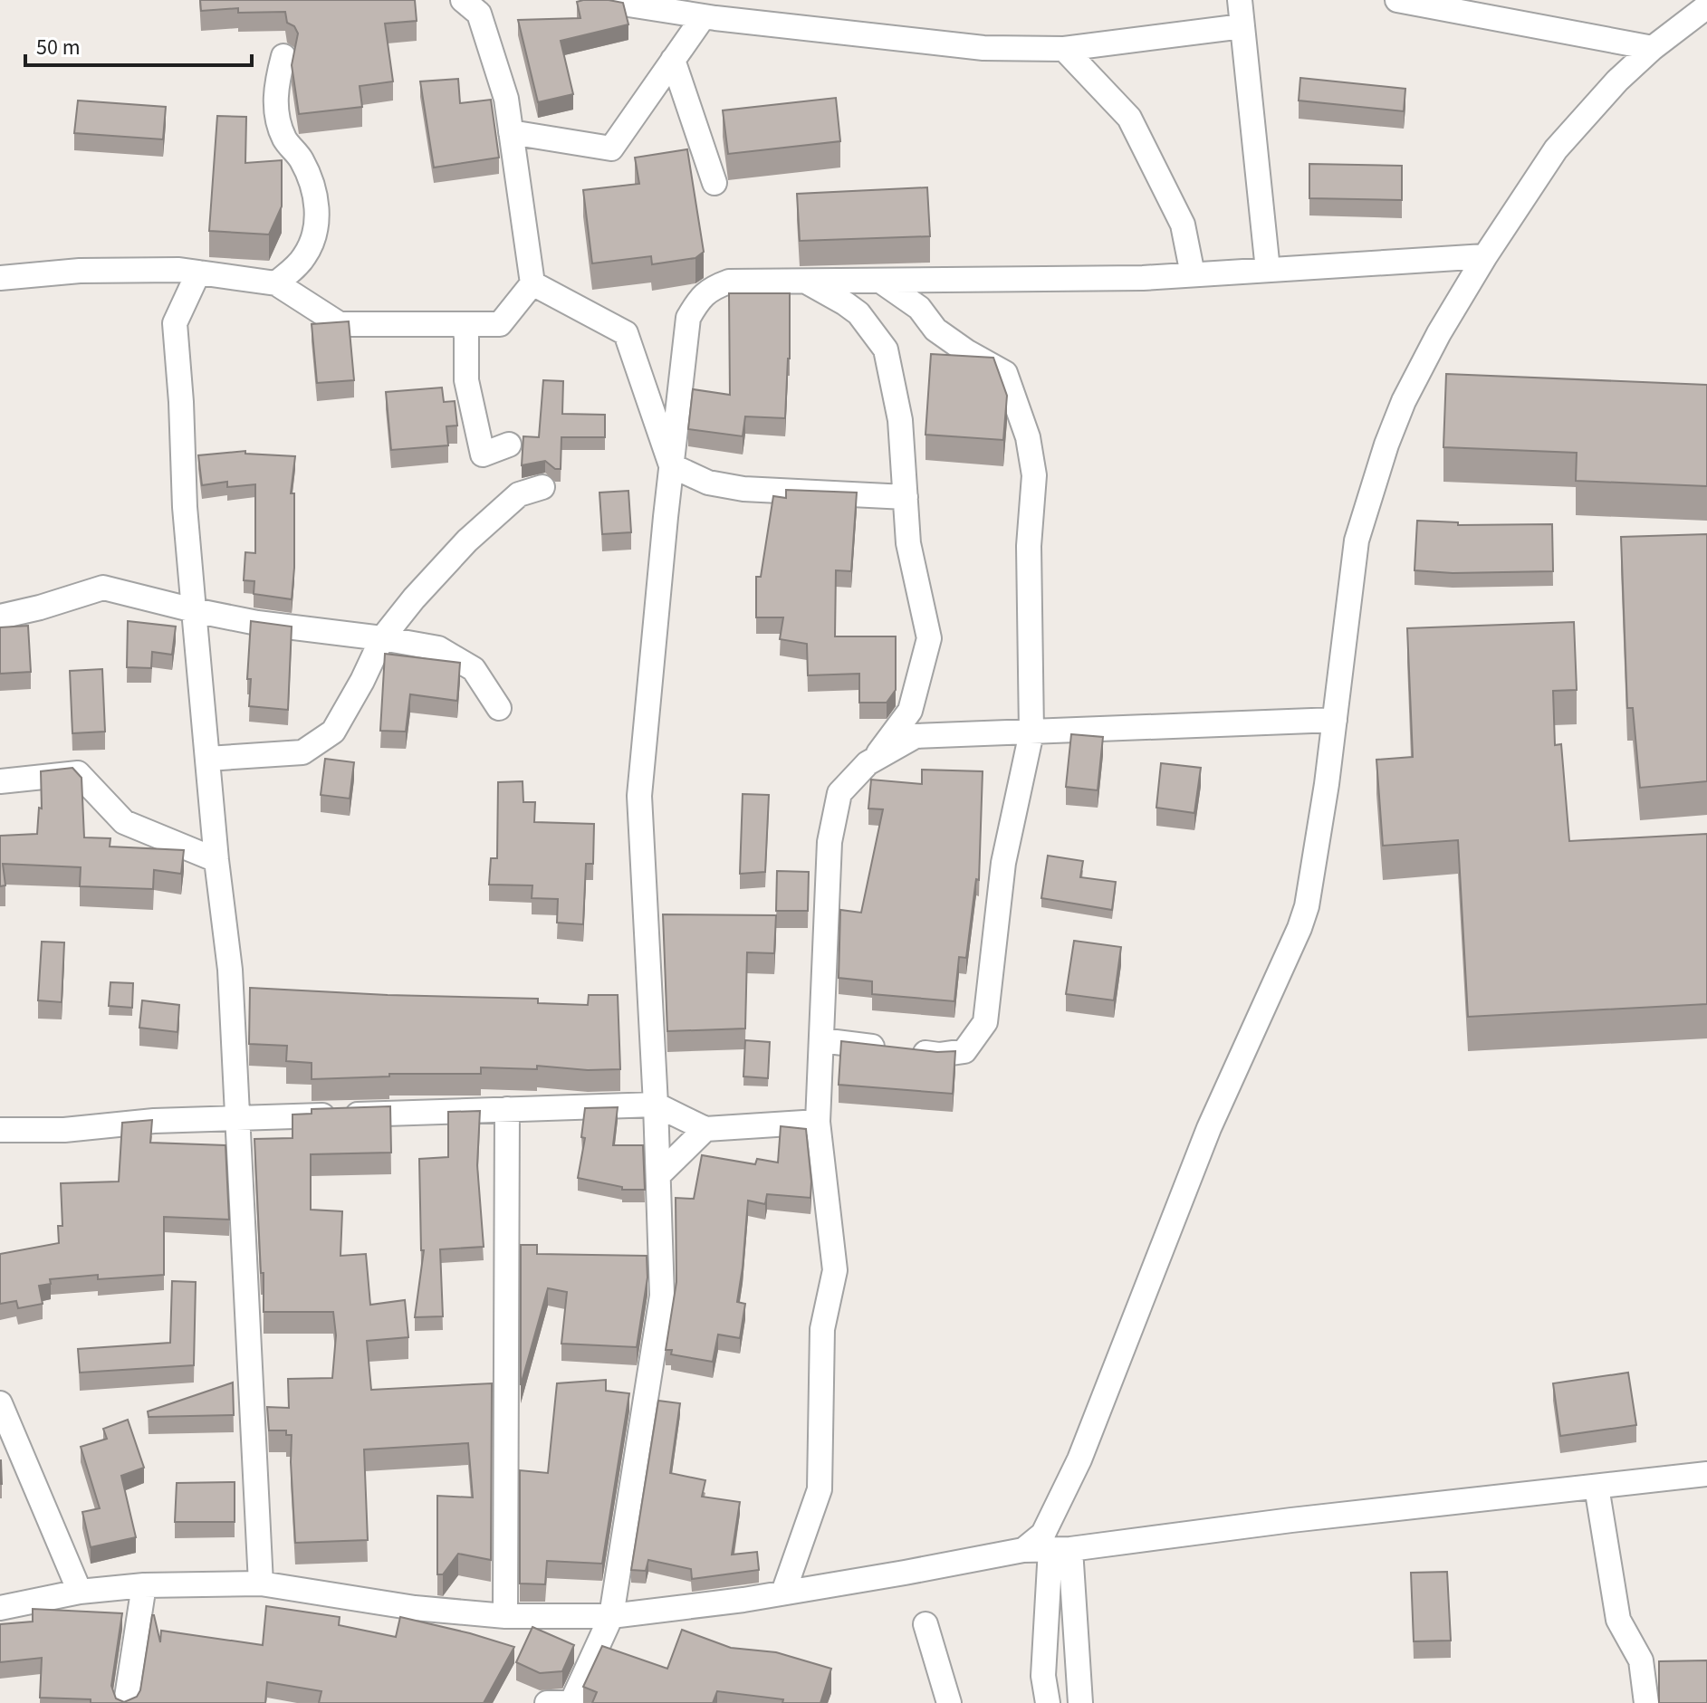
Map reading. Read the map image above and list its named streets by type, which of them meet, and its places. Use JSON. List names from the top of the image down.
{
  "scale_bar": "50 m"
}
